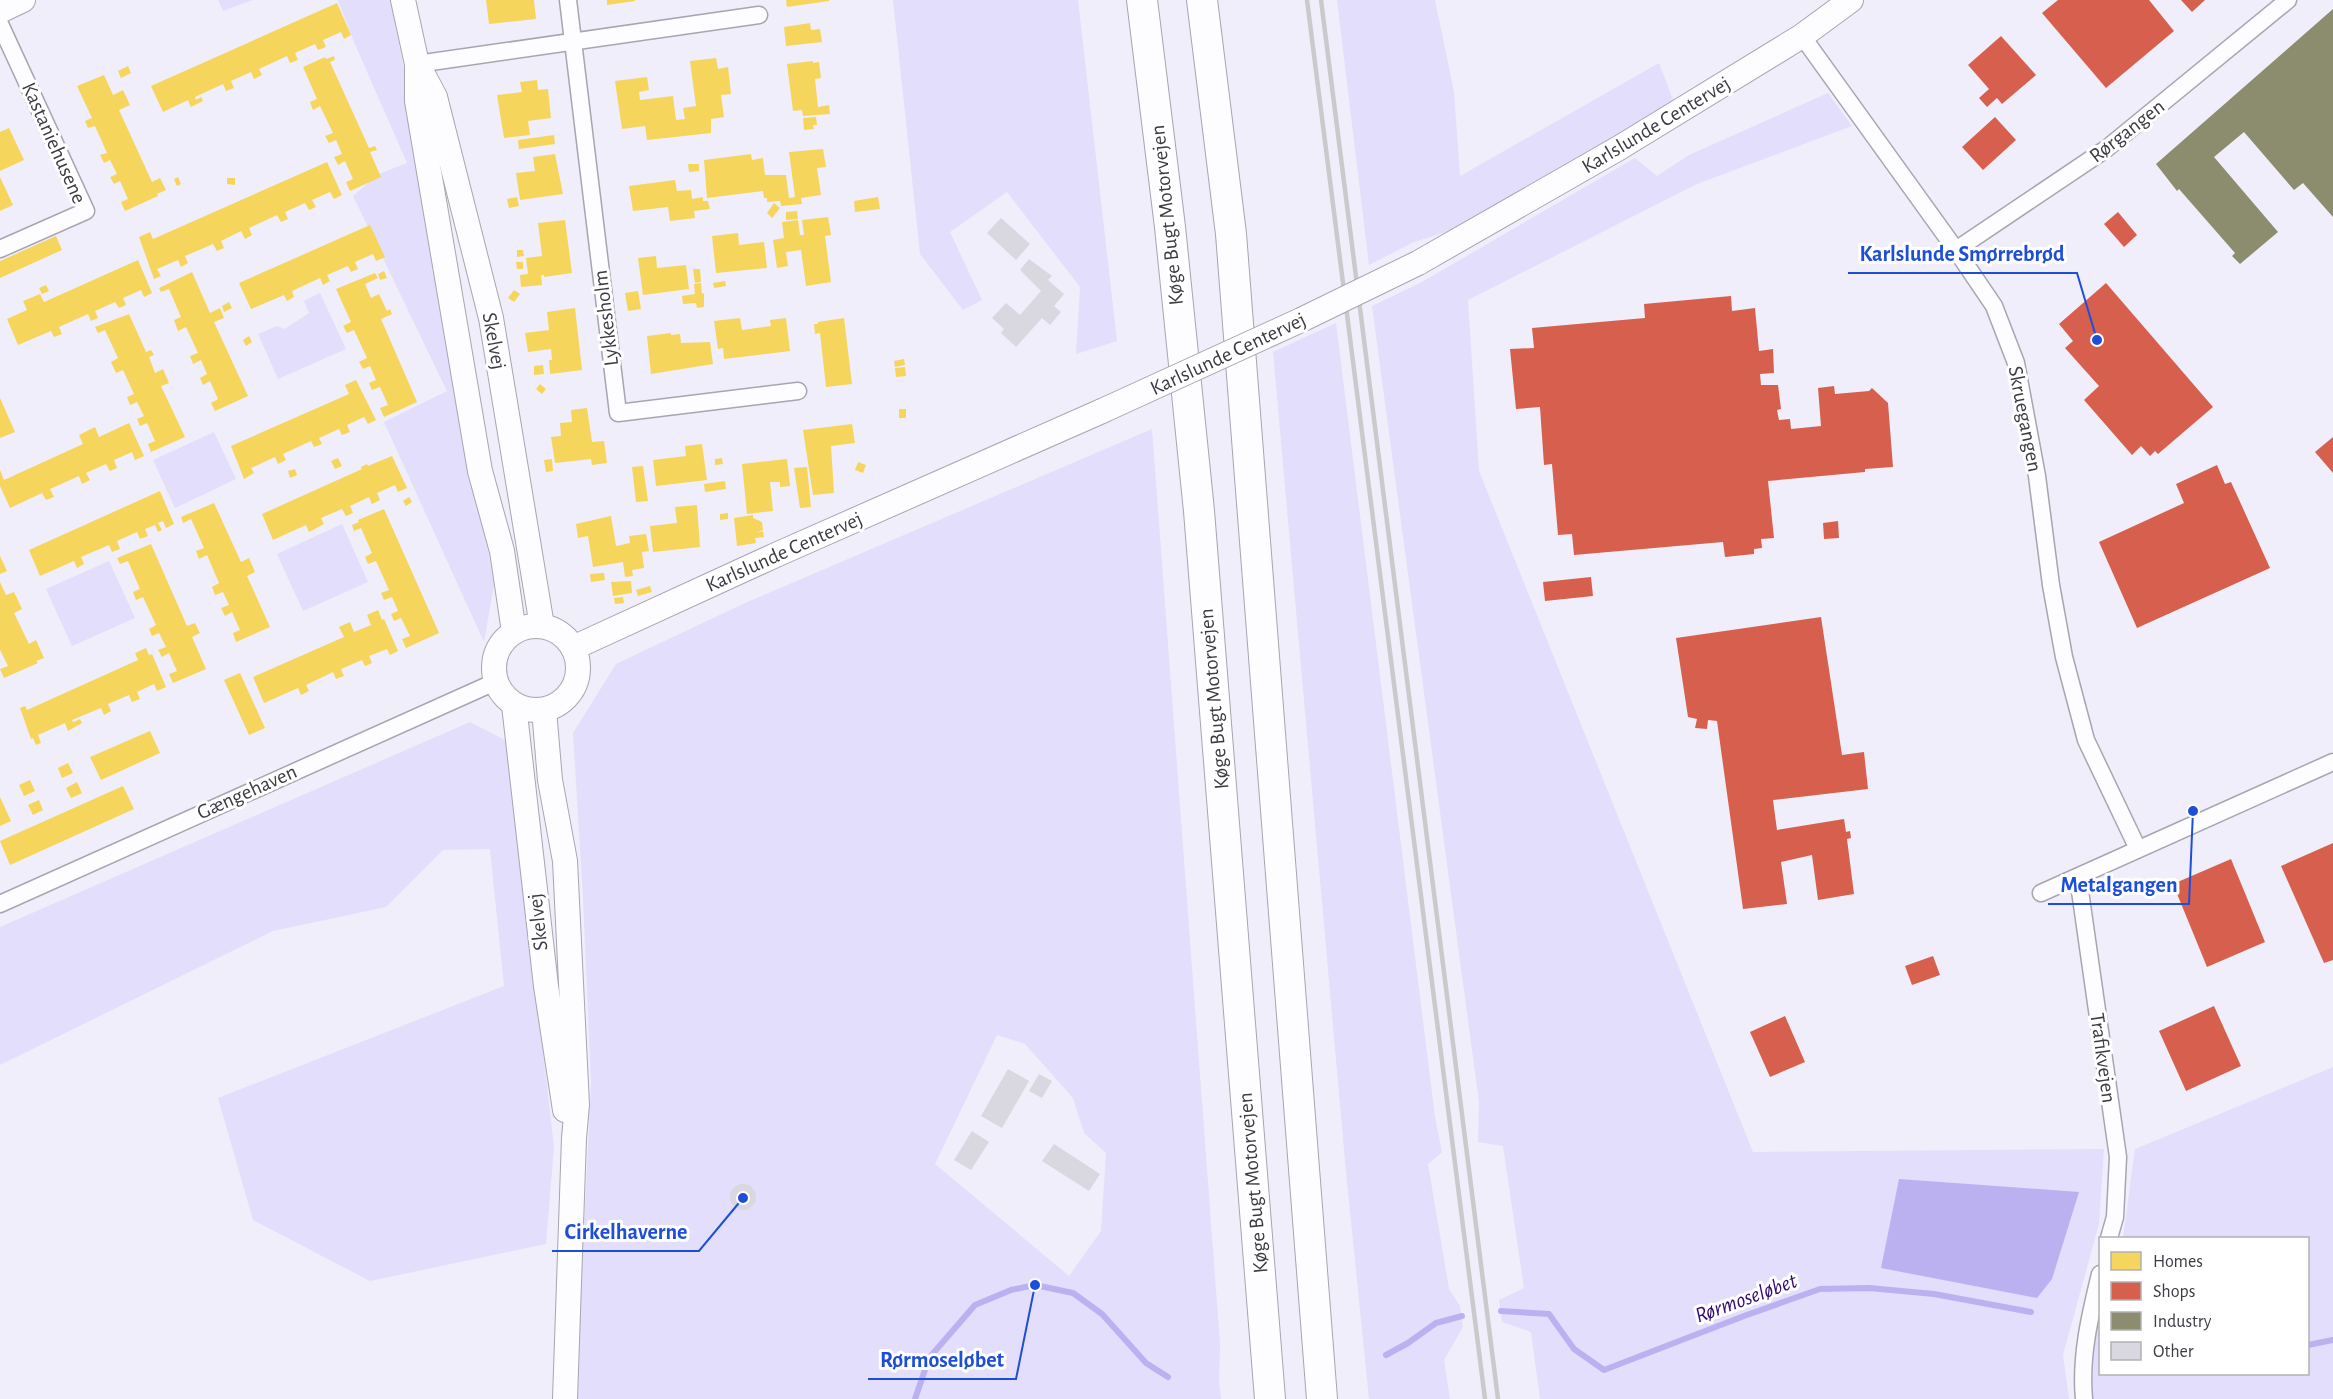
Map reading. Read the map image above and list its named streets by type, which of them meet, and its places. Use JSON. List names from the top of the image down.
{
  "streets": {
    "highway": ["Køge Bugt Motorvejen"],
    "street": [
      "Karlslunde Centervej",
      "Rørgangen",
      "Kastaniehusene",
      "Lykkesholm",
      "Skelvej",
      "Skruegangen",
      "Gængehaven",
      "Trafikvejen"
    ]
  },
  "crossings": [
    ["Karlslunde Centervej", "Skelvej"],
    ["Karlslunde Centervej", "Skruegangen"],
    ["Karlslunde Centervej", "Gængehaven"],
    ["Rørgangen", "Skruegangen"],
    ["Skelvej", "Gængehaven"]
  ],
  "water": ["Rørmoseløbet"],
  "places": [
    "Karlslunde Smørrebrød",
    "Metalgangen",
    "Cirkelhaverne",
    "Rørmoseløbet"
  ],
  "legend": [
    "Homes",
    "Shops",
    "Industry",
    "Other"
  ]
}
